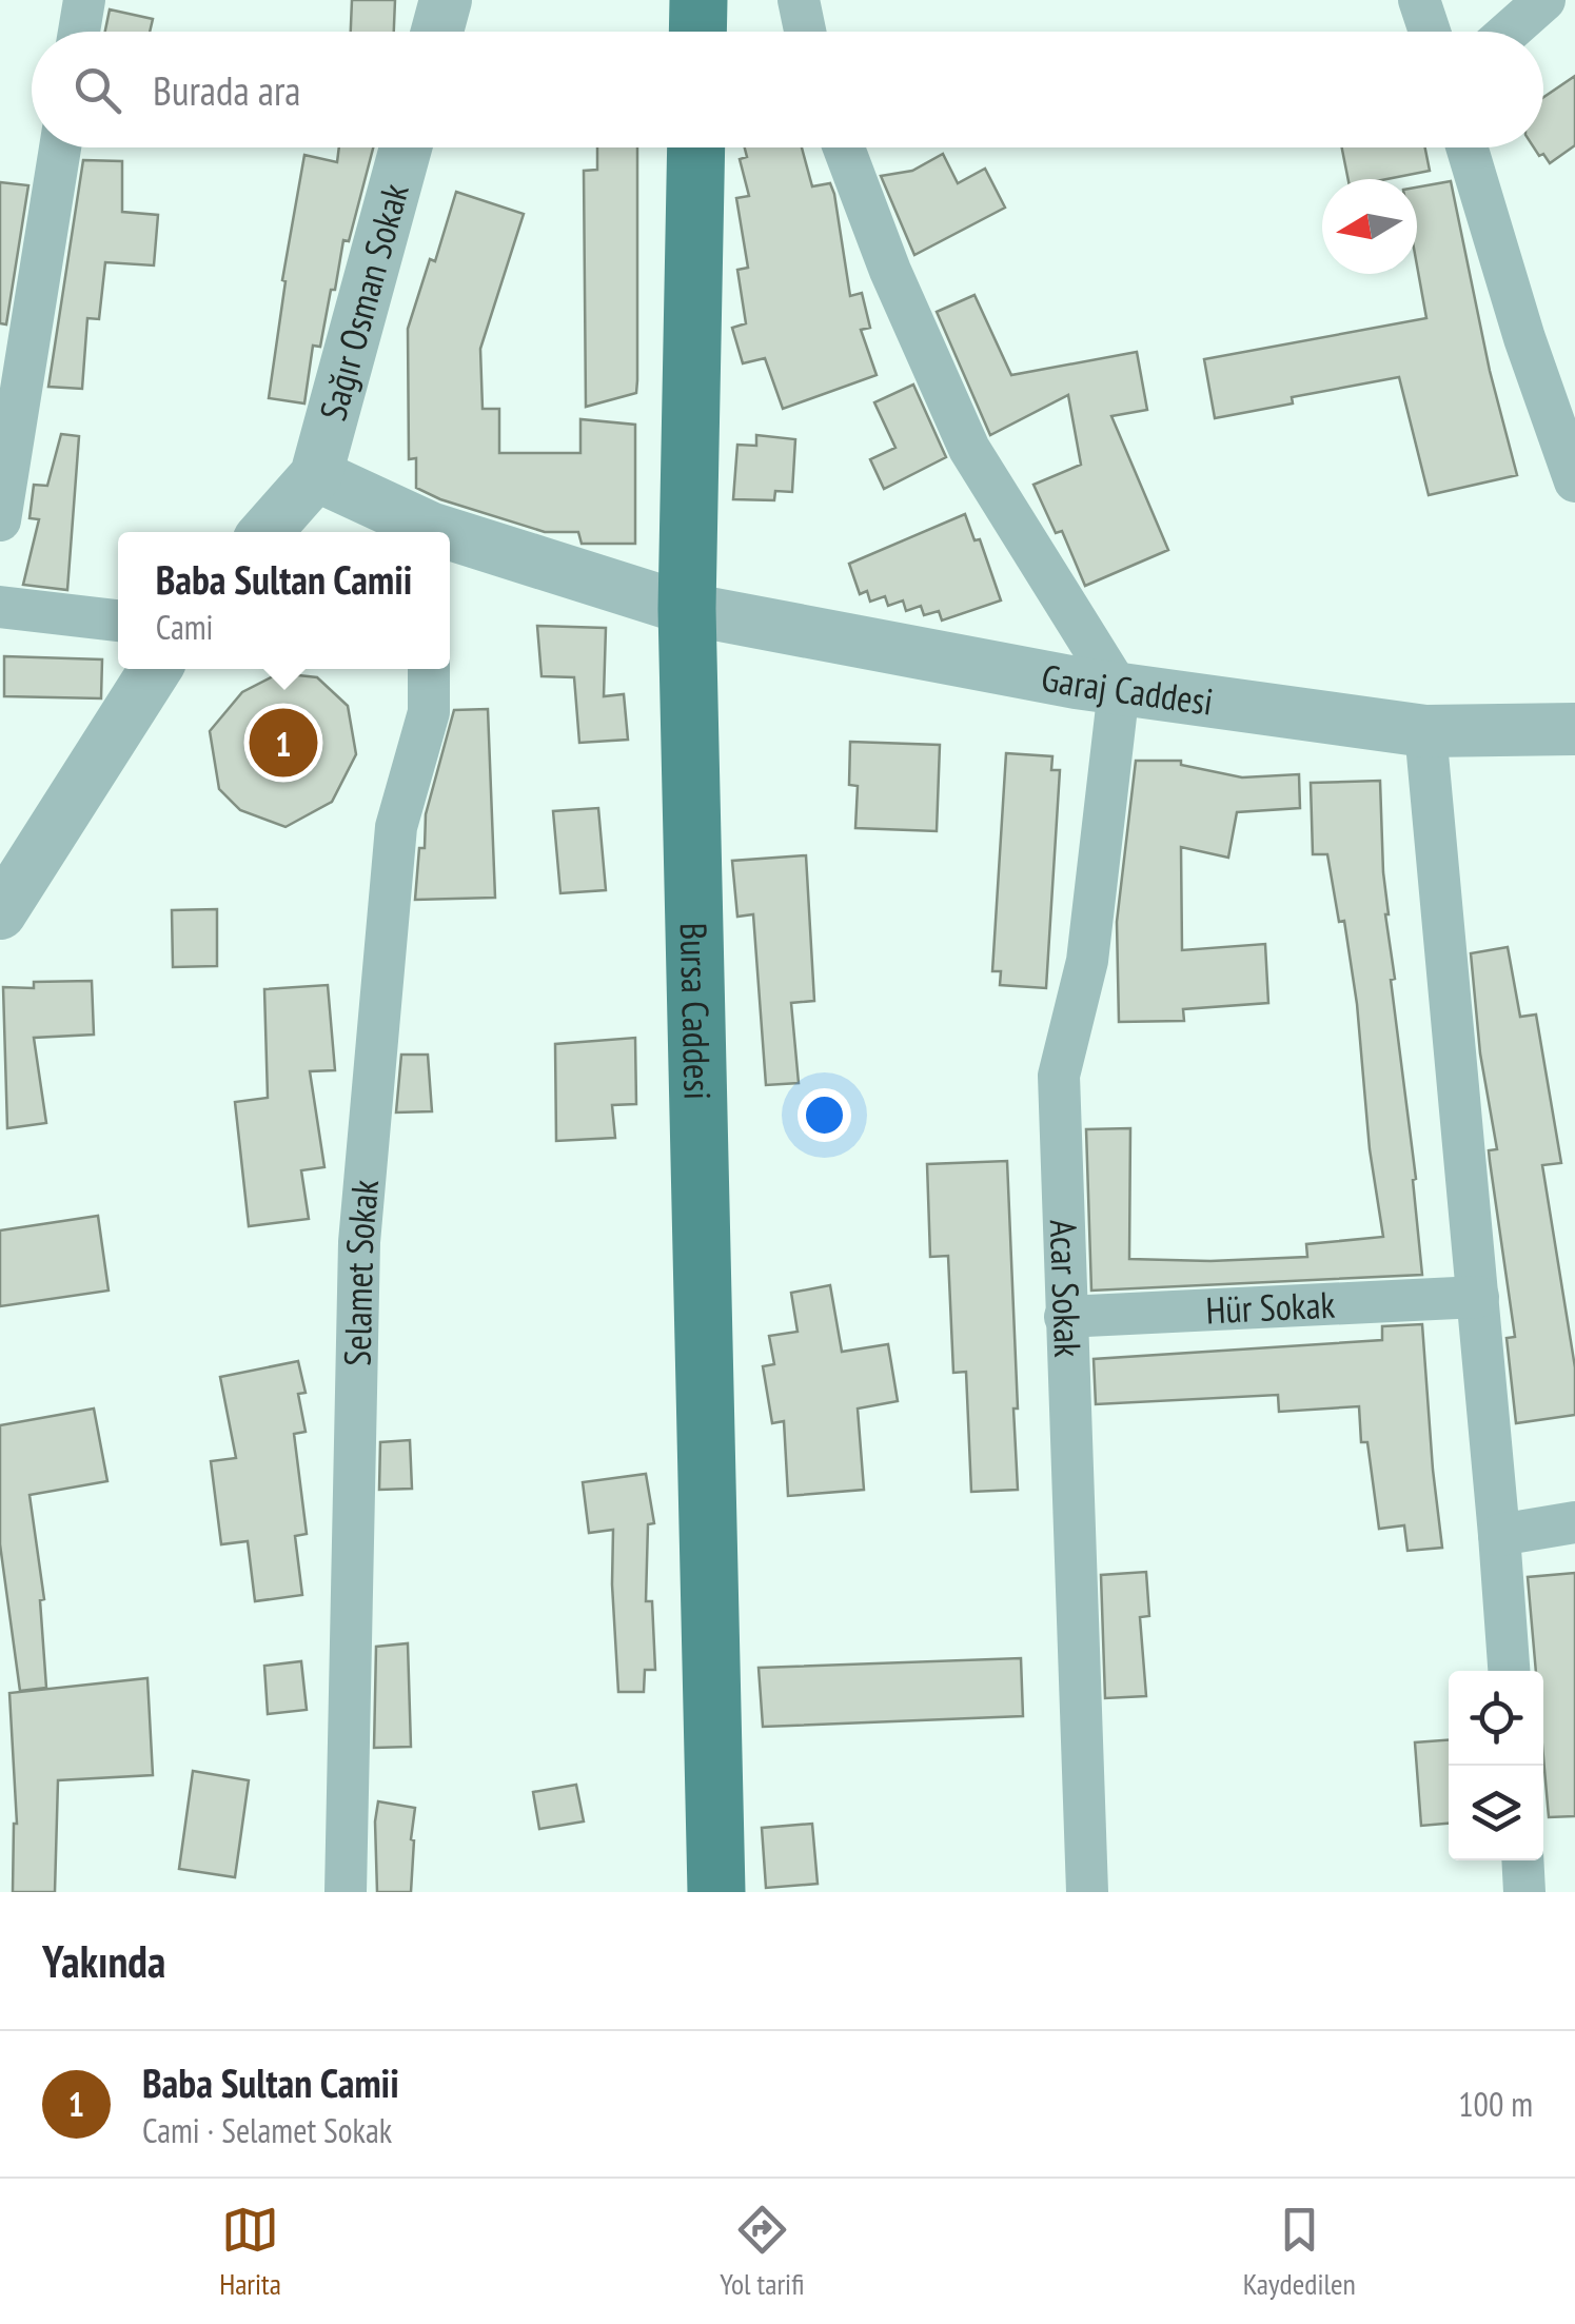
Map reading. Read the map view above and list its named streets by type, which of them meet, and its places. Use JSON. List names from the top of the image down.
{
  "streets": {
    "main road": ["Bursa Caddesi"],
    "street": [
      "Sağır Osman Sokak",
      "Garaj Caddesi",
      "Selamet Sokak",
      "Acar Sokak",
      "Hür Sokak"
    ]
  },
  "crossings": [
    ["Sağır Osman Sokak", "Garaj Caddesi"],
    ["Garaj Caddesi", "Bursa Caddesi"],
    ["Garaj Caddesi", "Acar Sokak"],
    ["Acar Sokak", "Hür Sokak"]
  ],
  "north": "left",
  "page": {
    "search": "Burada ara",
    "popup": ["Baba Sultan Camii", "Cami"],
    "pins": "1",
    "heading": "Yakında",
    "list": [
      {
        "mark": "1",
        "name": "Baba Sultan Camii",
        "note": "Cami · Selamet Sokak",
        "value": "100 m"
      }
    ],
    "nav": ["Harita", "Yol tarifi", "Kaydedilen"]
  }
}
